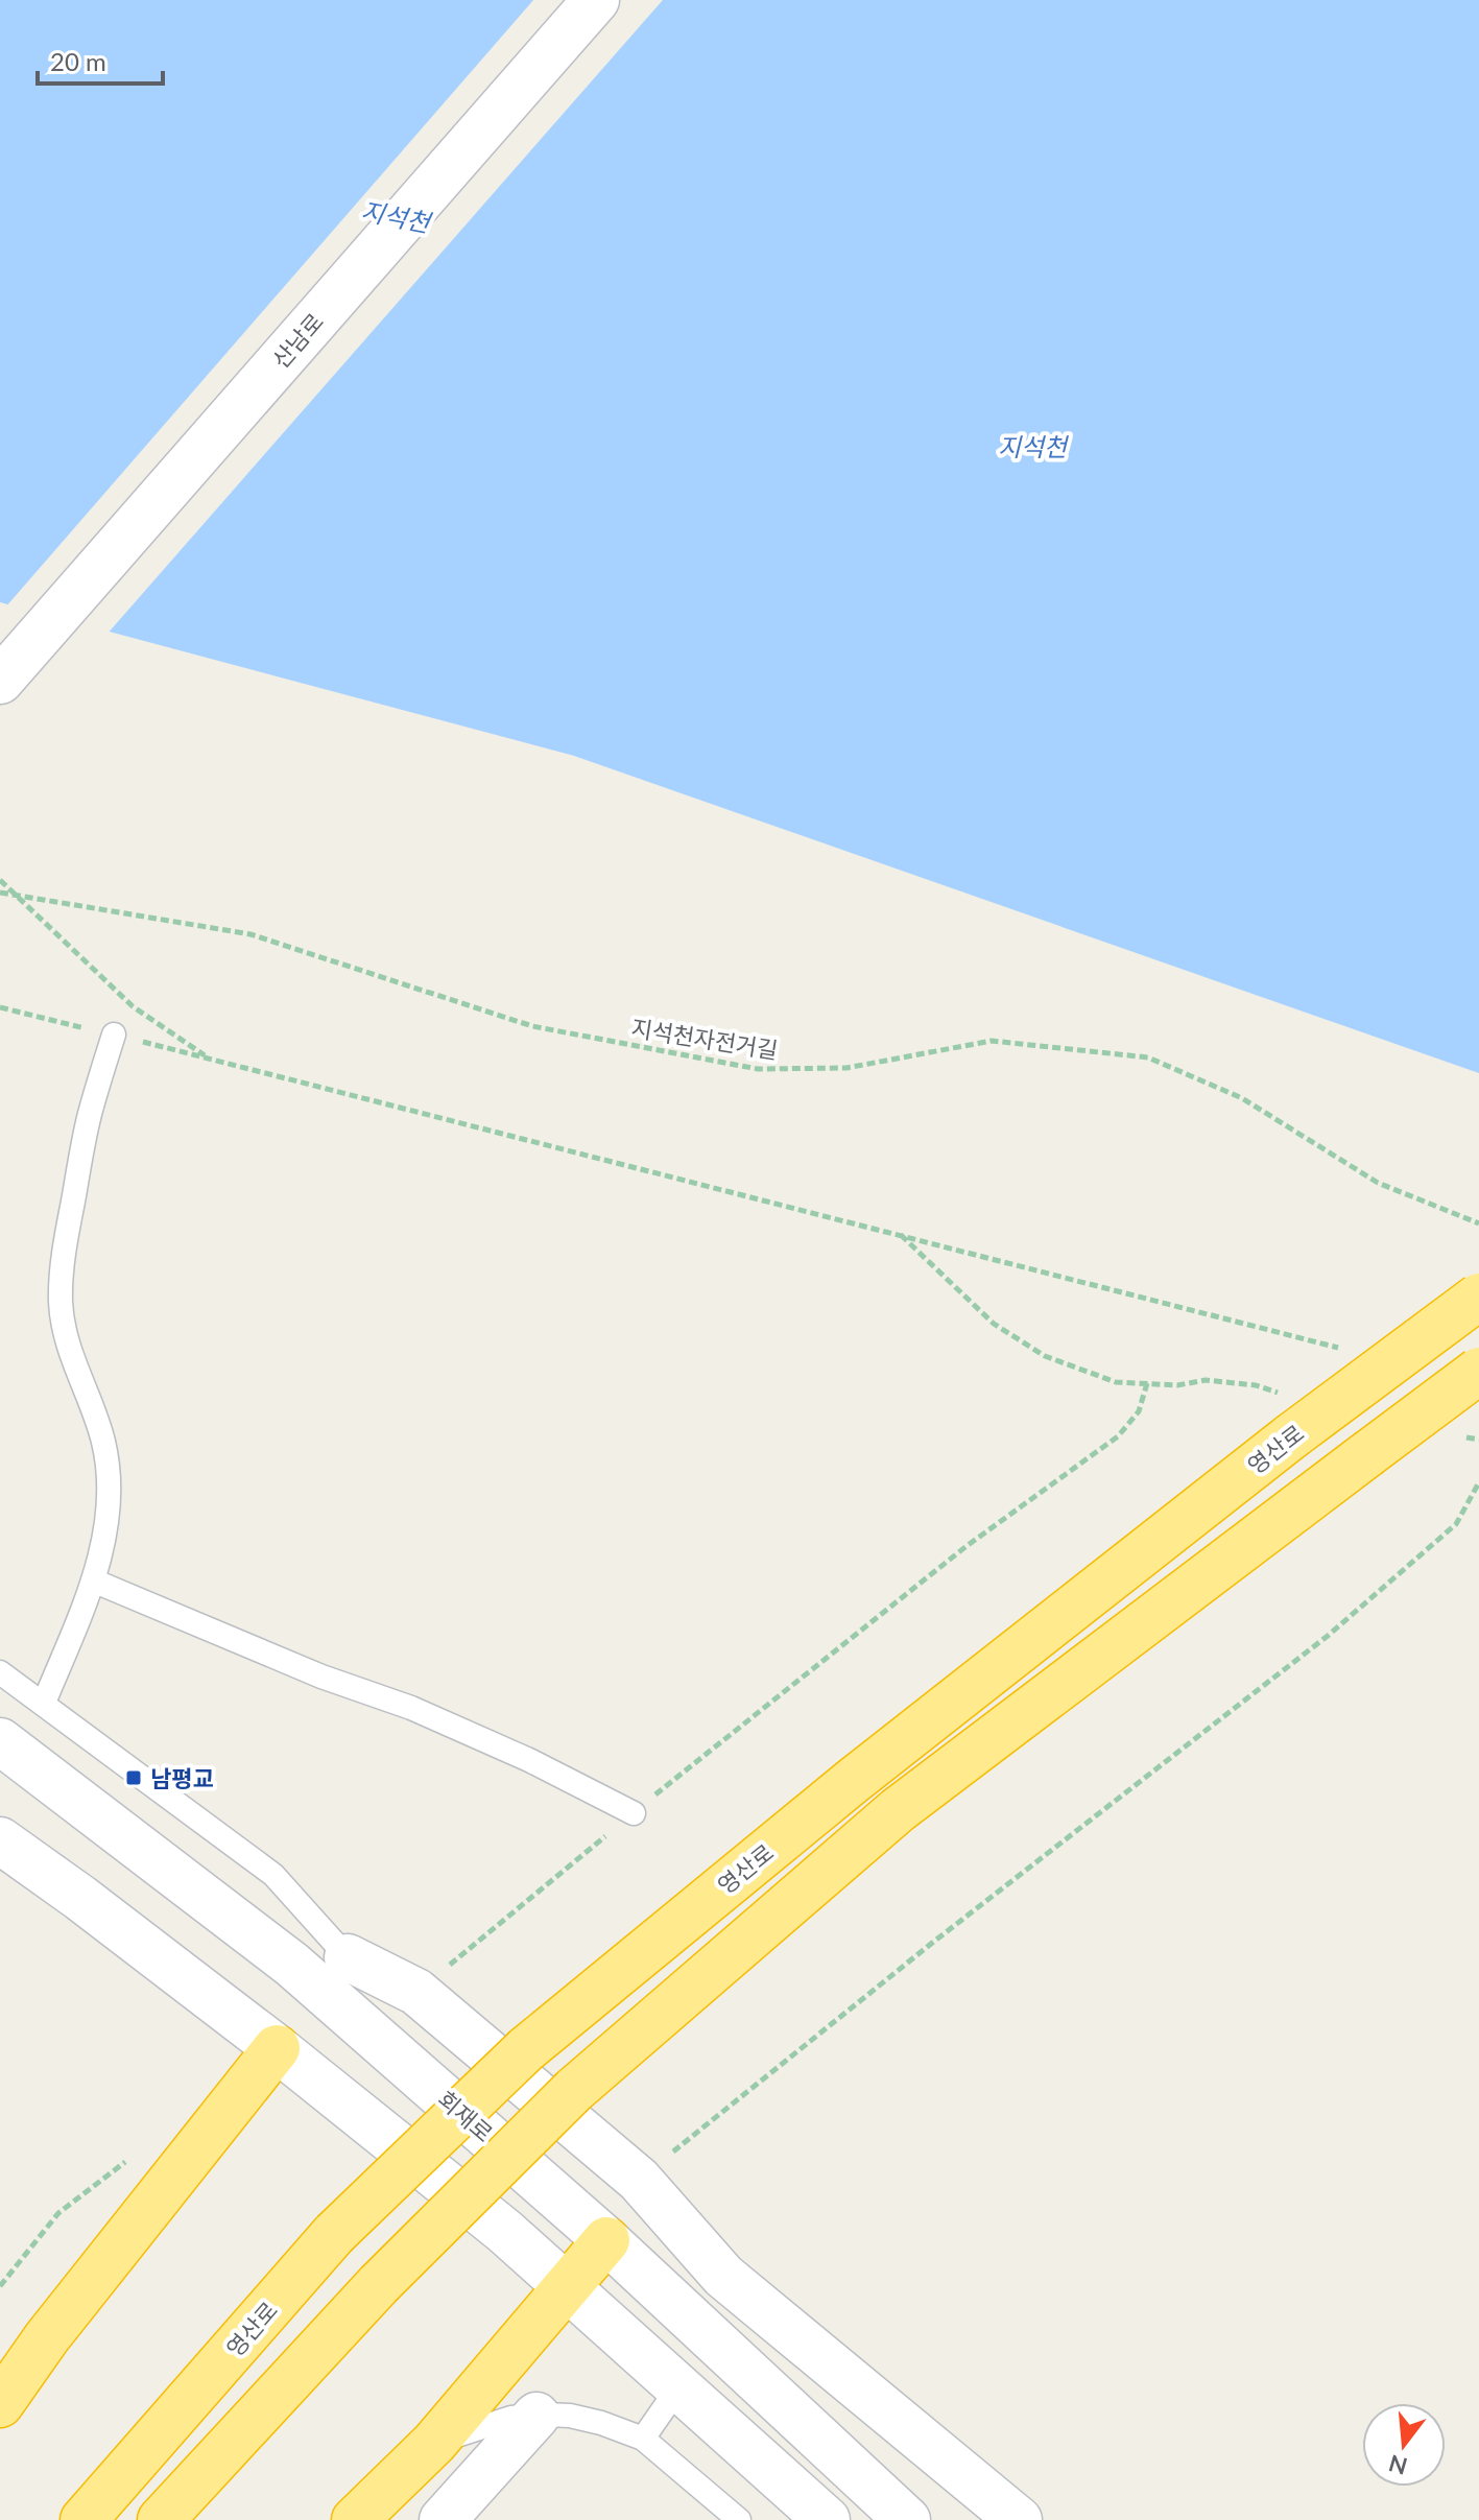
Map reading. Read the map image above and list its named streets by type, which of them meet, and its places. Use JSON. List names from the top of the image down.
{
  "streets": {
    "highway": ["영산로"],
    "main road": ["산남로", "회재로"],
    "path": ["지석천자전거길"]
  },
  "water": ["지석천"],
  "places": {
    "transit": ["남평교"]
  },
  "scale_bar": "20 m",
  "north": "bottom"
}
